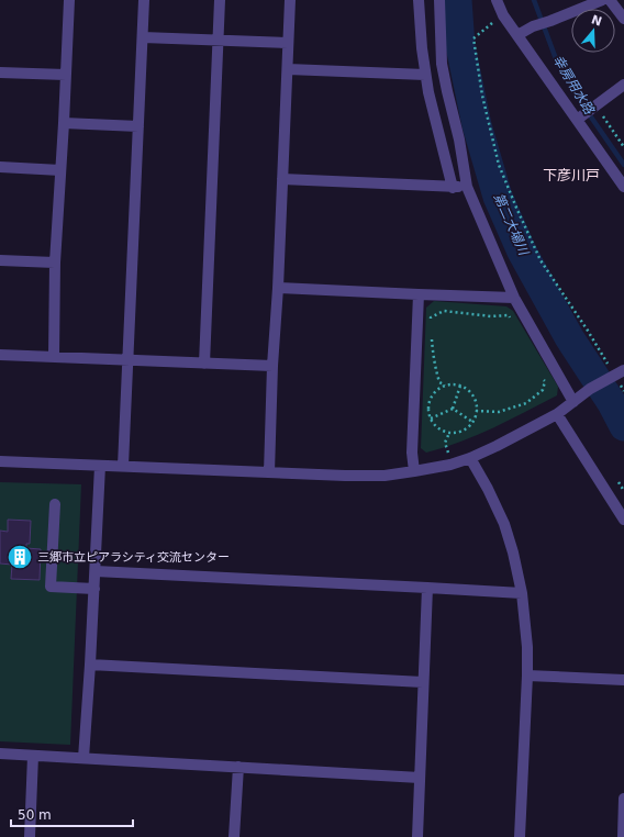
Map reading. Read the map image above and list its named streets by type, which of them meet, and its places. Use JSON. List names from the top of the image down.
{
  "districts": ["下彦川戸"],
  "water": ["幸房用水路", "第二大場川"],
  "places": {
    "building": ["三郷市立ピアラシティ交流センター"]
  },
  "scale_bar": "50 m",
  "north": "top"
}
